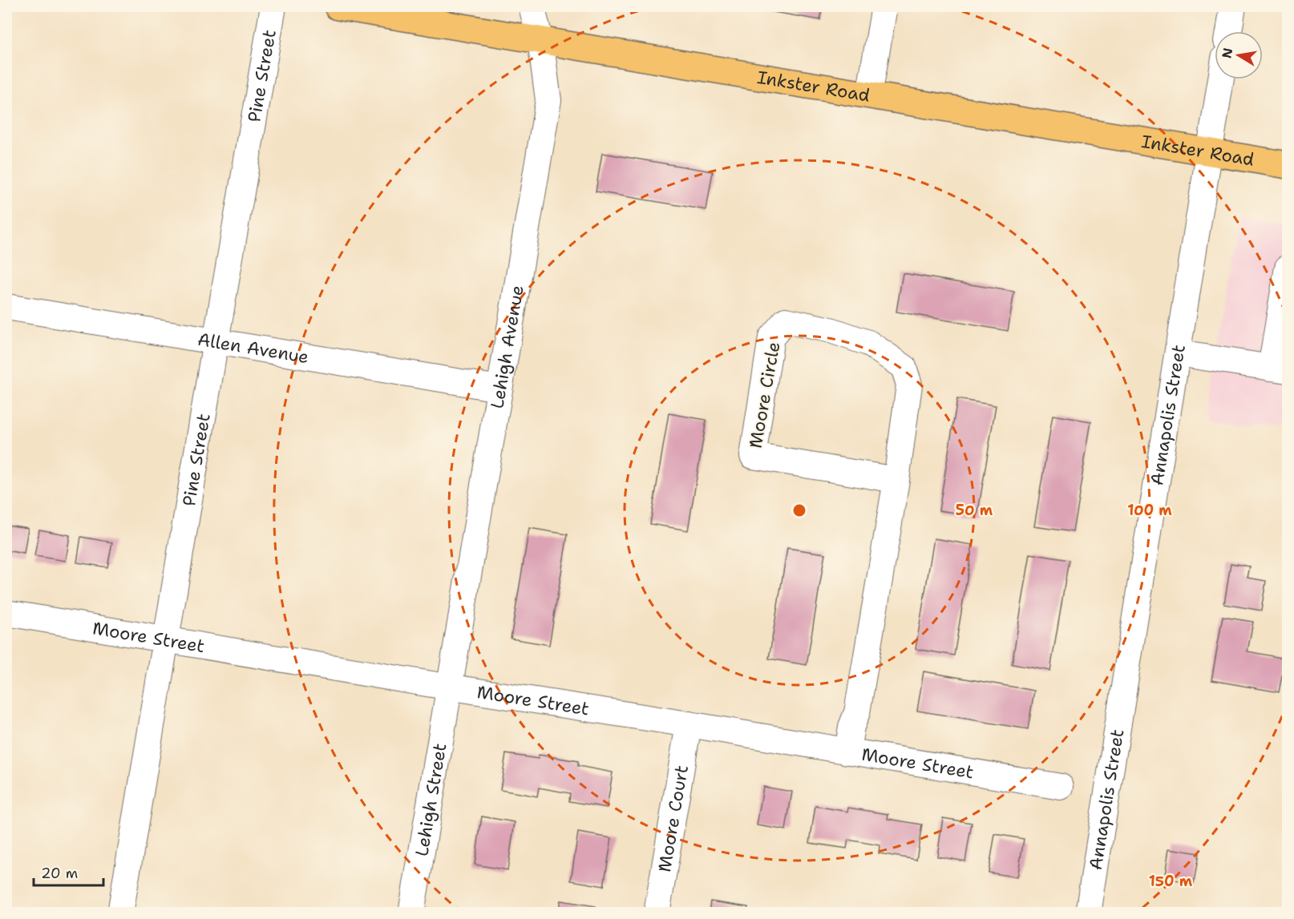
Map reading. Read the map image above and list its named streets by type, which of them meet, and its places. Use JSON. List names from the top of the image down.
{
  "streets": {
    "main road": ["Inkster Road"],
    "street": [
      "Pine Street",
      "Lehigh Avenue",
      "Allen Avenue",
      "Moore Circle",
      "Annapolis Street",
      "Moore Street",
      "Lehigh Street",
      "Moore Court"
    ]
  },
  "crossings": [
    ["Pine Street", "Allen Avenue"],
    ["Pine Street", "Moore Street"],
    ["Inkster Road", "Lehigh Avenue"],
    ["Inkster Road", "Annapolis Street"],
    ["Lehigh Avenue", "Allen Avenue"],
    ["Lehigh Avenue", "Moore Street"],
    ["Lehigh Avenue", "Lehigh Street"],
    ["Moore Circle", "Moore Street"],
    ["Moore Street", "Lehigh Street"],
    ["Moore Street", "Moore Court"]
  ],
  "scale_bar": "20 m",
  "north": "left",
  "rings": ["50 m", "100 m", "150 m"]
}
